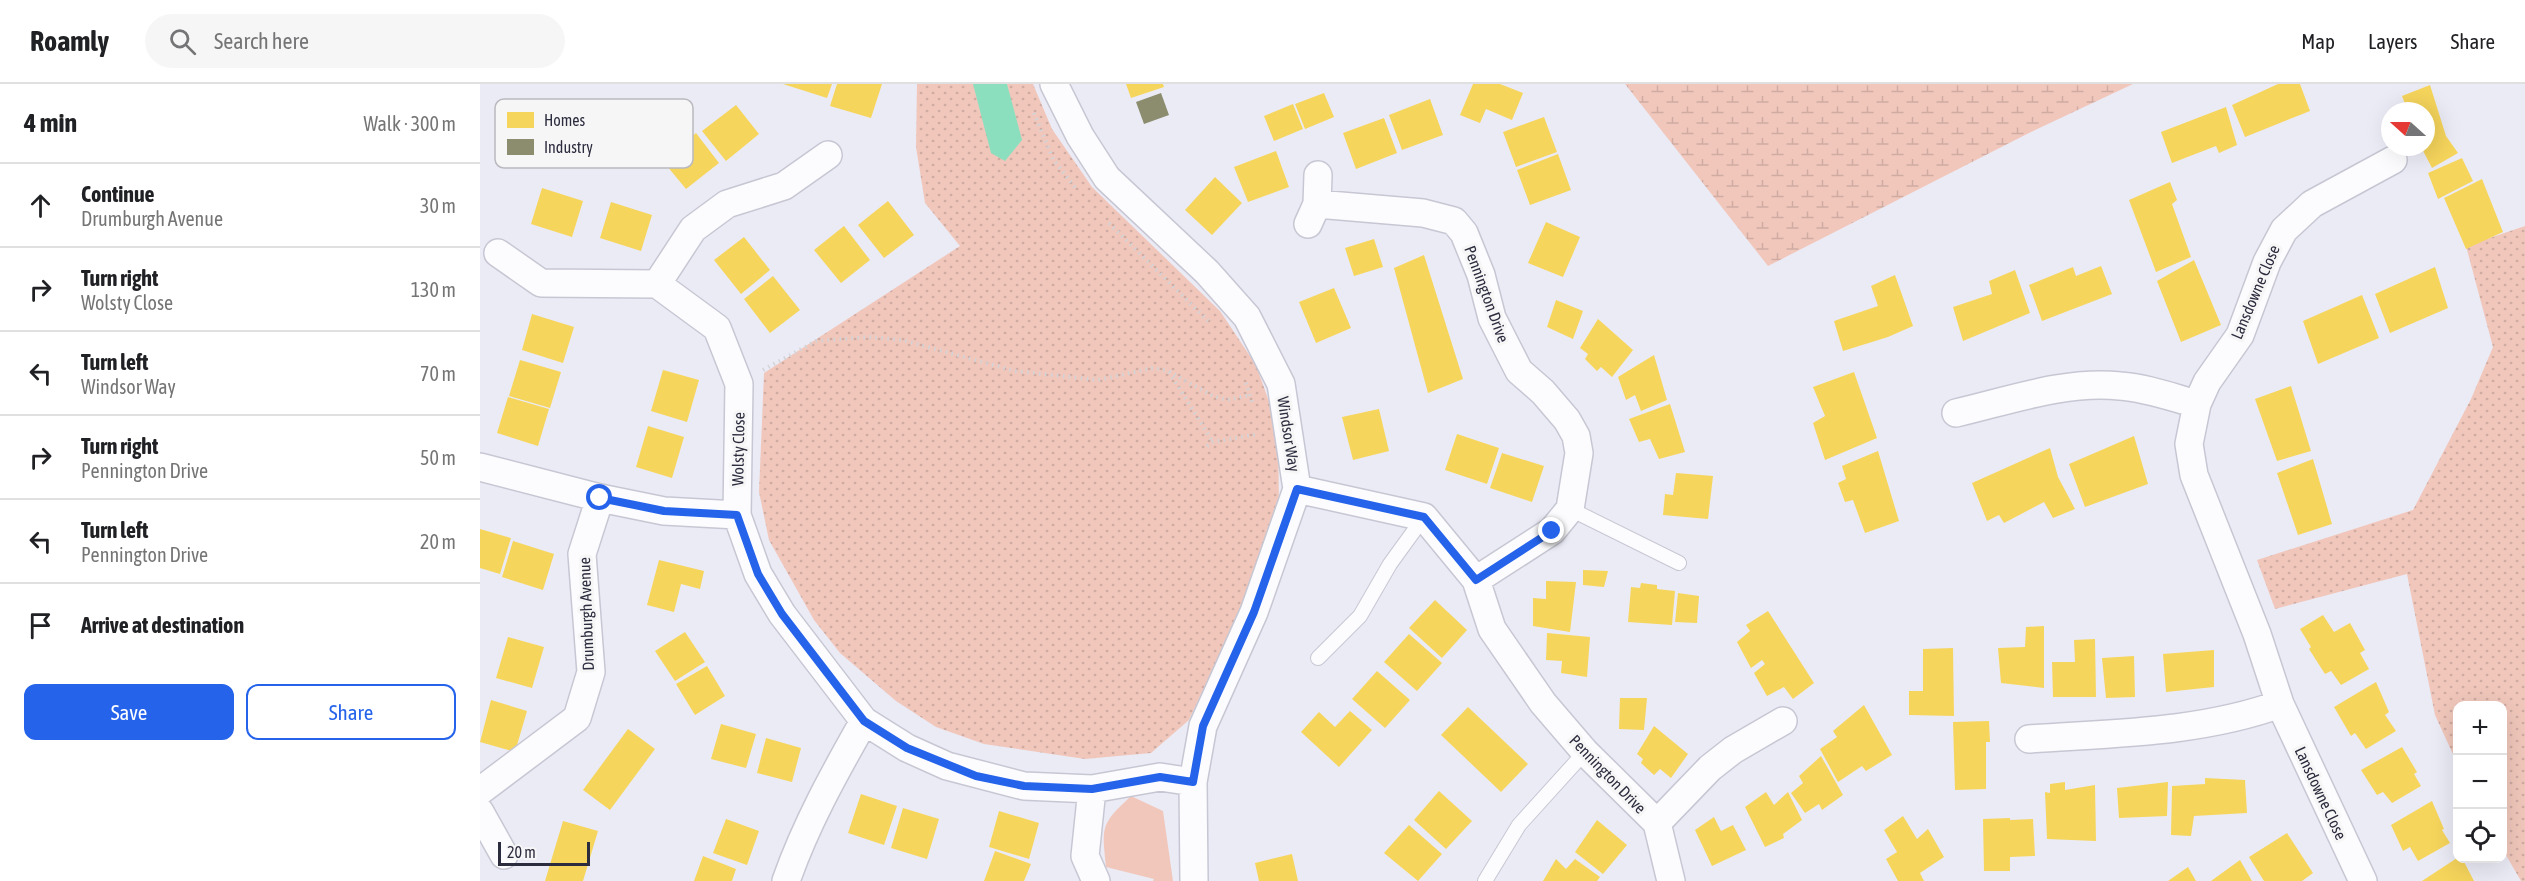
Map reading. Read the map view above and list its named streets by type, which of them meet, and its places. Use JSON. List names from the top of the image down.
{
  "streets": {
    "street": [
      "Lansdowne Close",
      "Pennington Drive",
      "Windsor Way",
      "Wolsty Close",
      "Drumburgh Avenue"
    ]
  },
  "crossings": [
    ["Windsor Way", "Wolsty Close"]
  ],
  "legend": ["Homes", "Industry"],
  "scale_bar": "20 m",
  "north": "left",
  "page": {
    "header": "Roamly",
    "search": "Search here",
    "nav": ["Map", "Layers", "Share"],
    "heading": ["4 min", "Walk · 300 m"],
    "list": [
      ["Continue", "Drumburgh Avenue", "30 m"],
      ["Turn right", "Wolsty Close", "130 m"],
      ["Turn left", "Windsor Way", "70 m"],
      ["Turn right", "Pennington Drive", "50 m"],
      ["Turn left", "Pennington Drive", "20 m"],
      "Arrive at destination"
    ],
    "buttons": ["Save", "Share"],
    "map_buttons": ["+", "−"],
    "scale": "20 m"
  }
}
